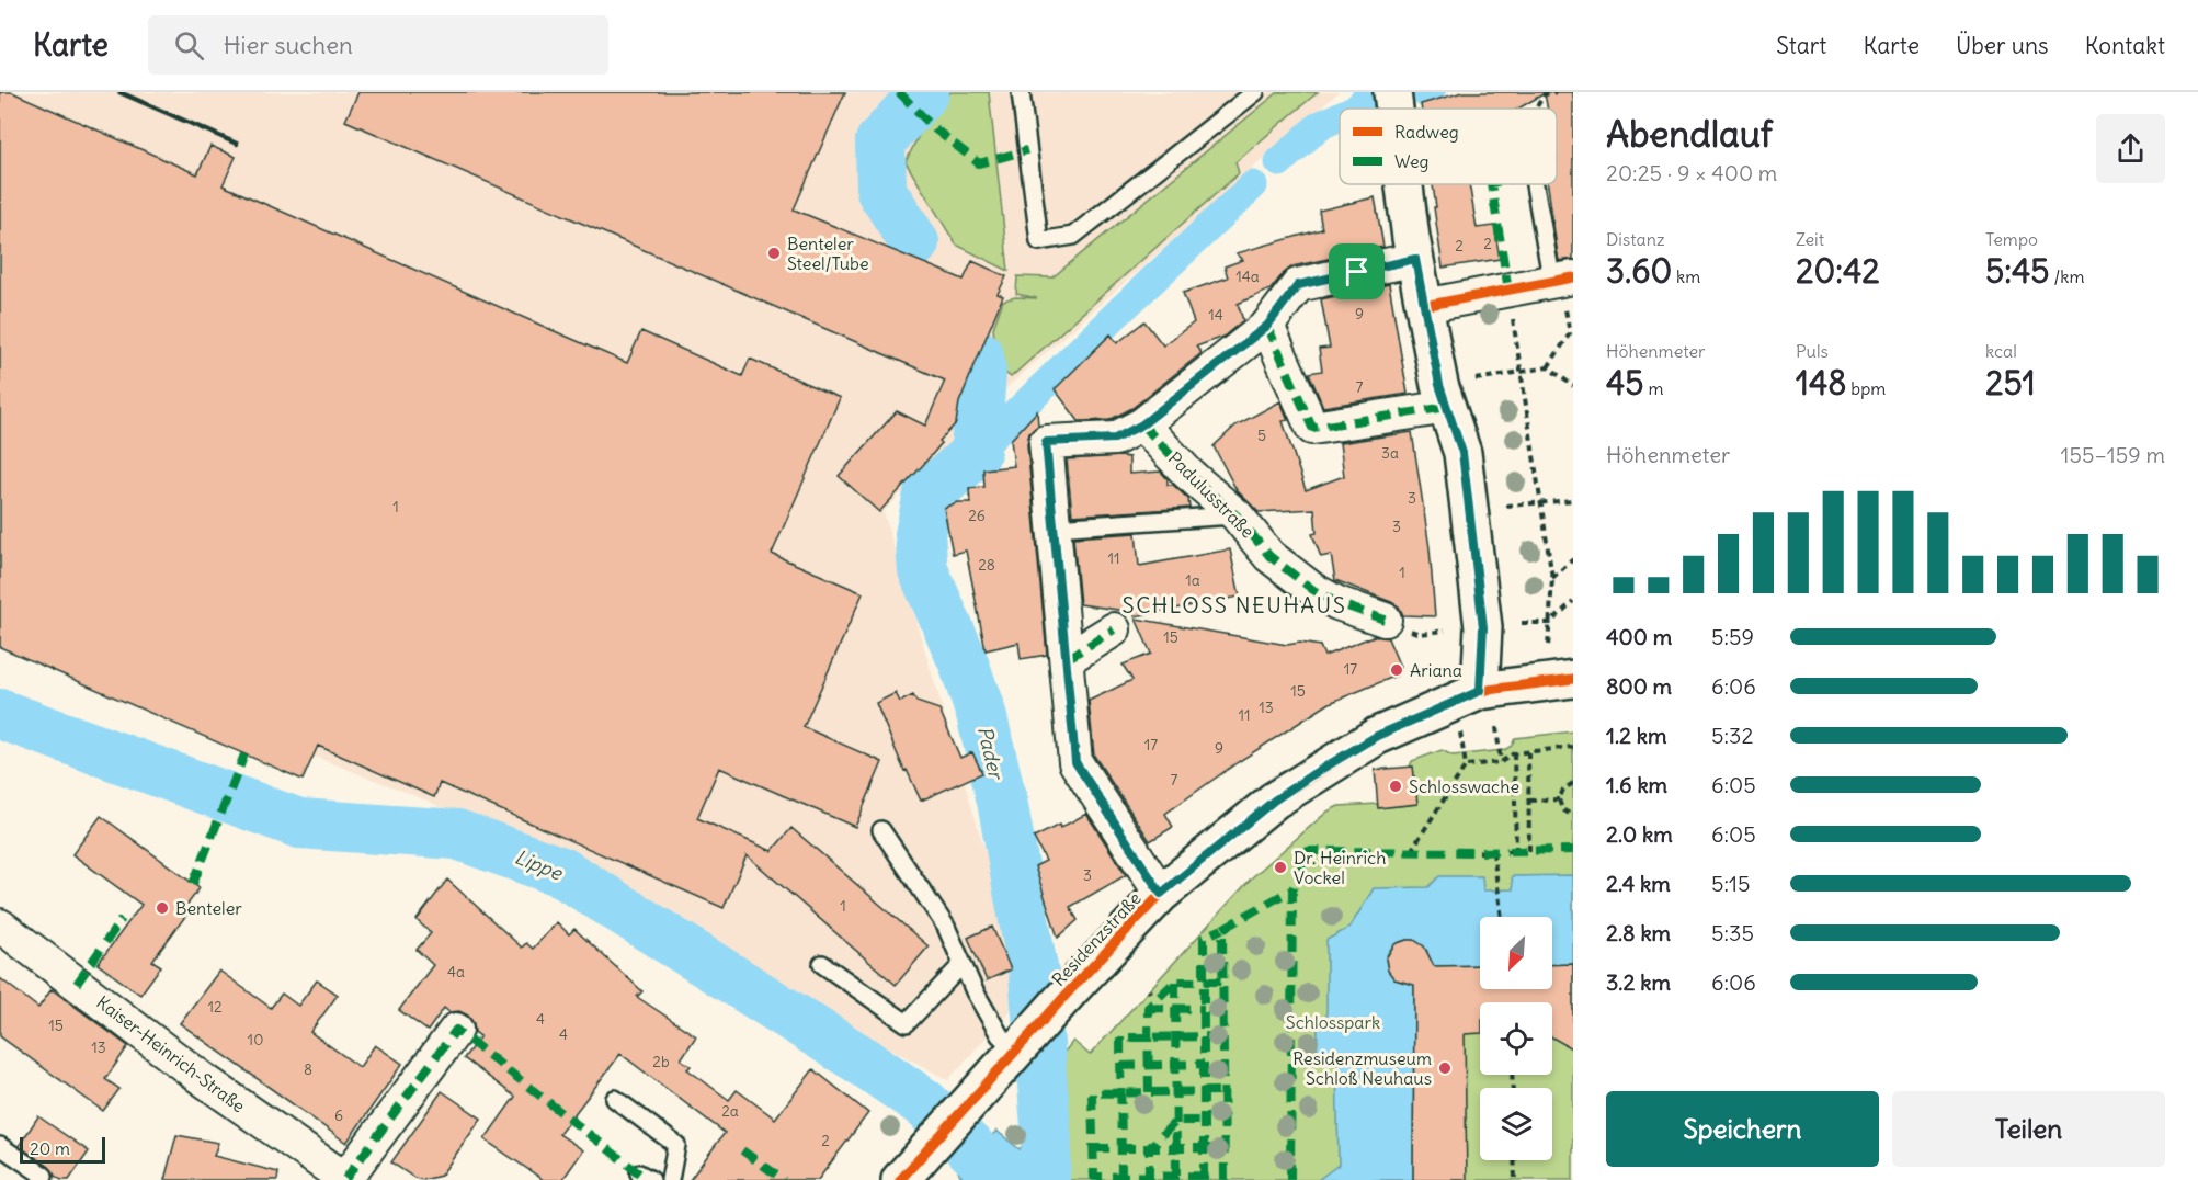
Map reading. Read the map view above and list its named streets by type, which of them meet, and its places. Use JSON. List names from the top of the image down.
{
  "streets": {
    "main road": ["Residenzstraße"],
    "street": ["Padulusstraße", "Kaiser-Heinrich-Straße"]
  },
  "districts": ["SCHLOSS NEUHAUS"],
  "water": ["Pader", "Lippe"],
  "parks": ["Schlosspark"],
  "places": [
    "Benteler Steel/Tube",
    "Ariana",
    "Schlosswache",
    "Dr. Heinrich Vockel",
    "Benteler",
    "Residenzmuseum Schloß Neuhaus"
  ],
  "house_numbers": [
    "2",
    "2",
    "14a",
    "9",
    "14",
    "7",
    "5",
    "3a",
    "3",
    "1",
    "26",
    "3",
    "11",
    "28",
    "1",
    "1a",
    "15",
    "17",
    "15",
    "13",
    "11",
    "17",
    "9",
    "7",
    "3",
    "1",
    "4a",
    "12",
    "4",
    "15",
    "4",
    "10",
    "13",
    "2b",
    "8",
    "2a",
    "6",
    "2"
  ],
  "legend": ["Radweg", "Weg"],
  "scale_bar": "20 m",
  "north": "bottom left",
  "page": {
    "header": "Karte",
    "search": "Hier suchen",
    "nav": [
      "Start",
      "Karte",
      "Über uns",
      "Kontakt"
    ],
    "heading": ["Abendlauf", "20:25 · 9 × 400 m"],
    "stats": [
      ["Distanz", "3.60 km"],
      ["Zeit", "20:42"],
      ["Tempo", "5:45 /km"],
      ["Höhenmeter", "45 m"],
      ["Puls", "148 bpm"],
      ["kcal", "251"]
    ],
    "chart": ["Höhenmeter", "155–159 m"],
    "list": [
      {
        "name": "400 m",
        "note": "5:59"
      },
      {
        "name": "800 m",
        "note": "6:06"
      },
      {
        "name": "1.2 km",
        "note": "5:32"
      },
      {
        "name": "1.6 km",
        "note": "6:05"
      },
      {
        "name": "2.0 km",
        "note": "6:05"
      },
      {
        "name": "2.4 km",
        "note": "5:15"
      },
      {
        "name": "2.8 km",
        "note": "5:35"
      },
      {
        "name": "3.2 km",
        "note": "6:06"
      }
    ],
    "buttons": ["Speichern", "Teilen"],
    "scale": "20 m"
  }
}
